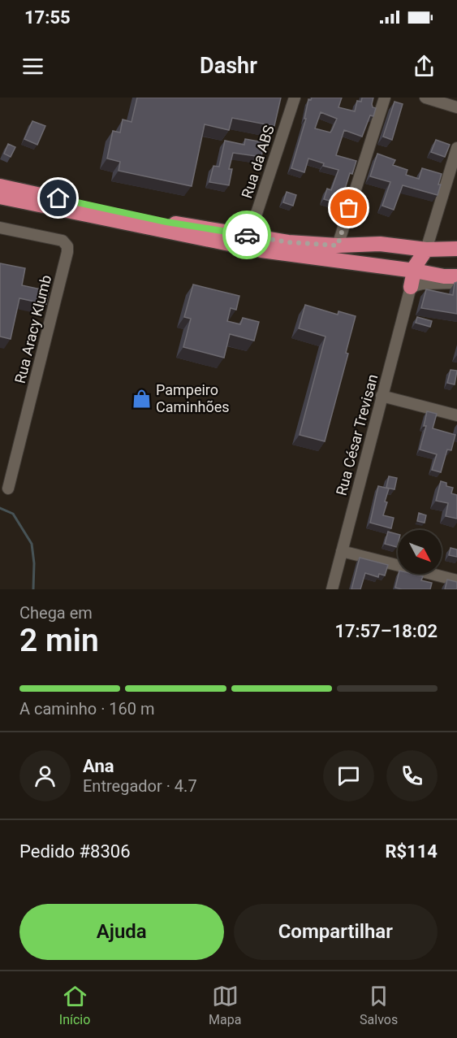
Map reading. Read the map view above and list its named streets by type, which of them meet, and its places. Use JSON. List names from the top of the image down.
{
  "streets": {
    "street": ["Rua da ABS", "Rua Aracy Klumb", "Rua César Trevisan"]
  },
  "places": {
    "shop": ["Pampeiro Caminhões"]
  },
  "north": "bottom right",
  "page": {
    "status": "17:55",
    "header": "Dashr",
    "heading": ["2 min", "Chega em", "17:57–18:02"],
    "panel": [
      "Ana",
      "Entregador · 4.7",
      "Pedido #8306",
      "R$114"
    ],
    "bar": "A caminho · 160 m",
    "buttons": ["Ajuda", "Compartilhar"],
    "tabs": ["Início", "Mapa", "Salvos"]
  }
}
